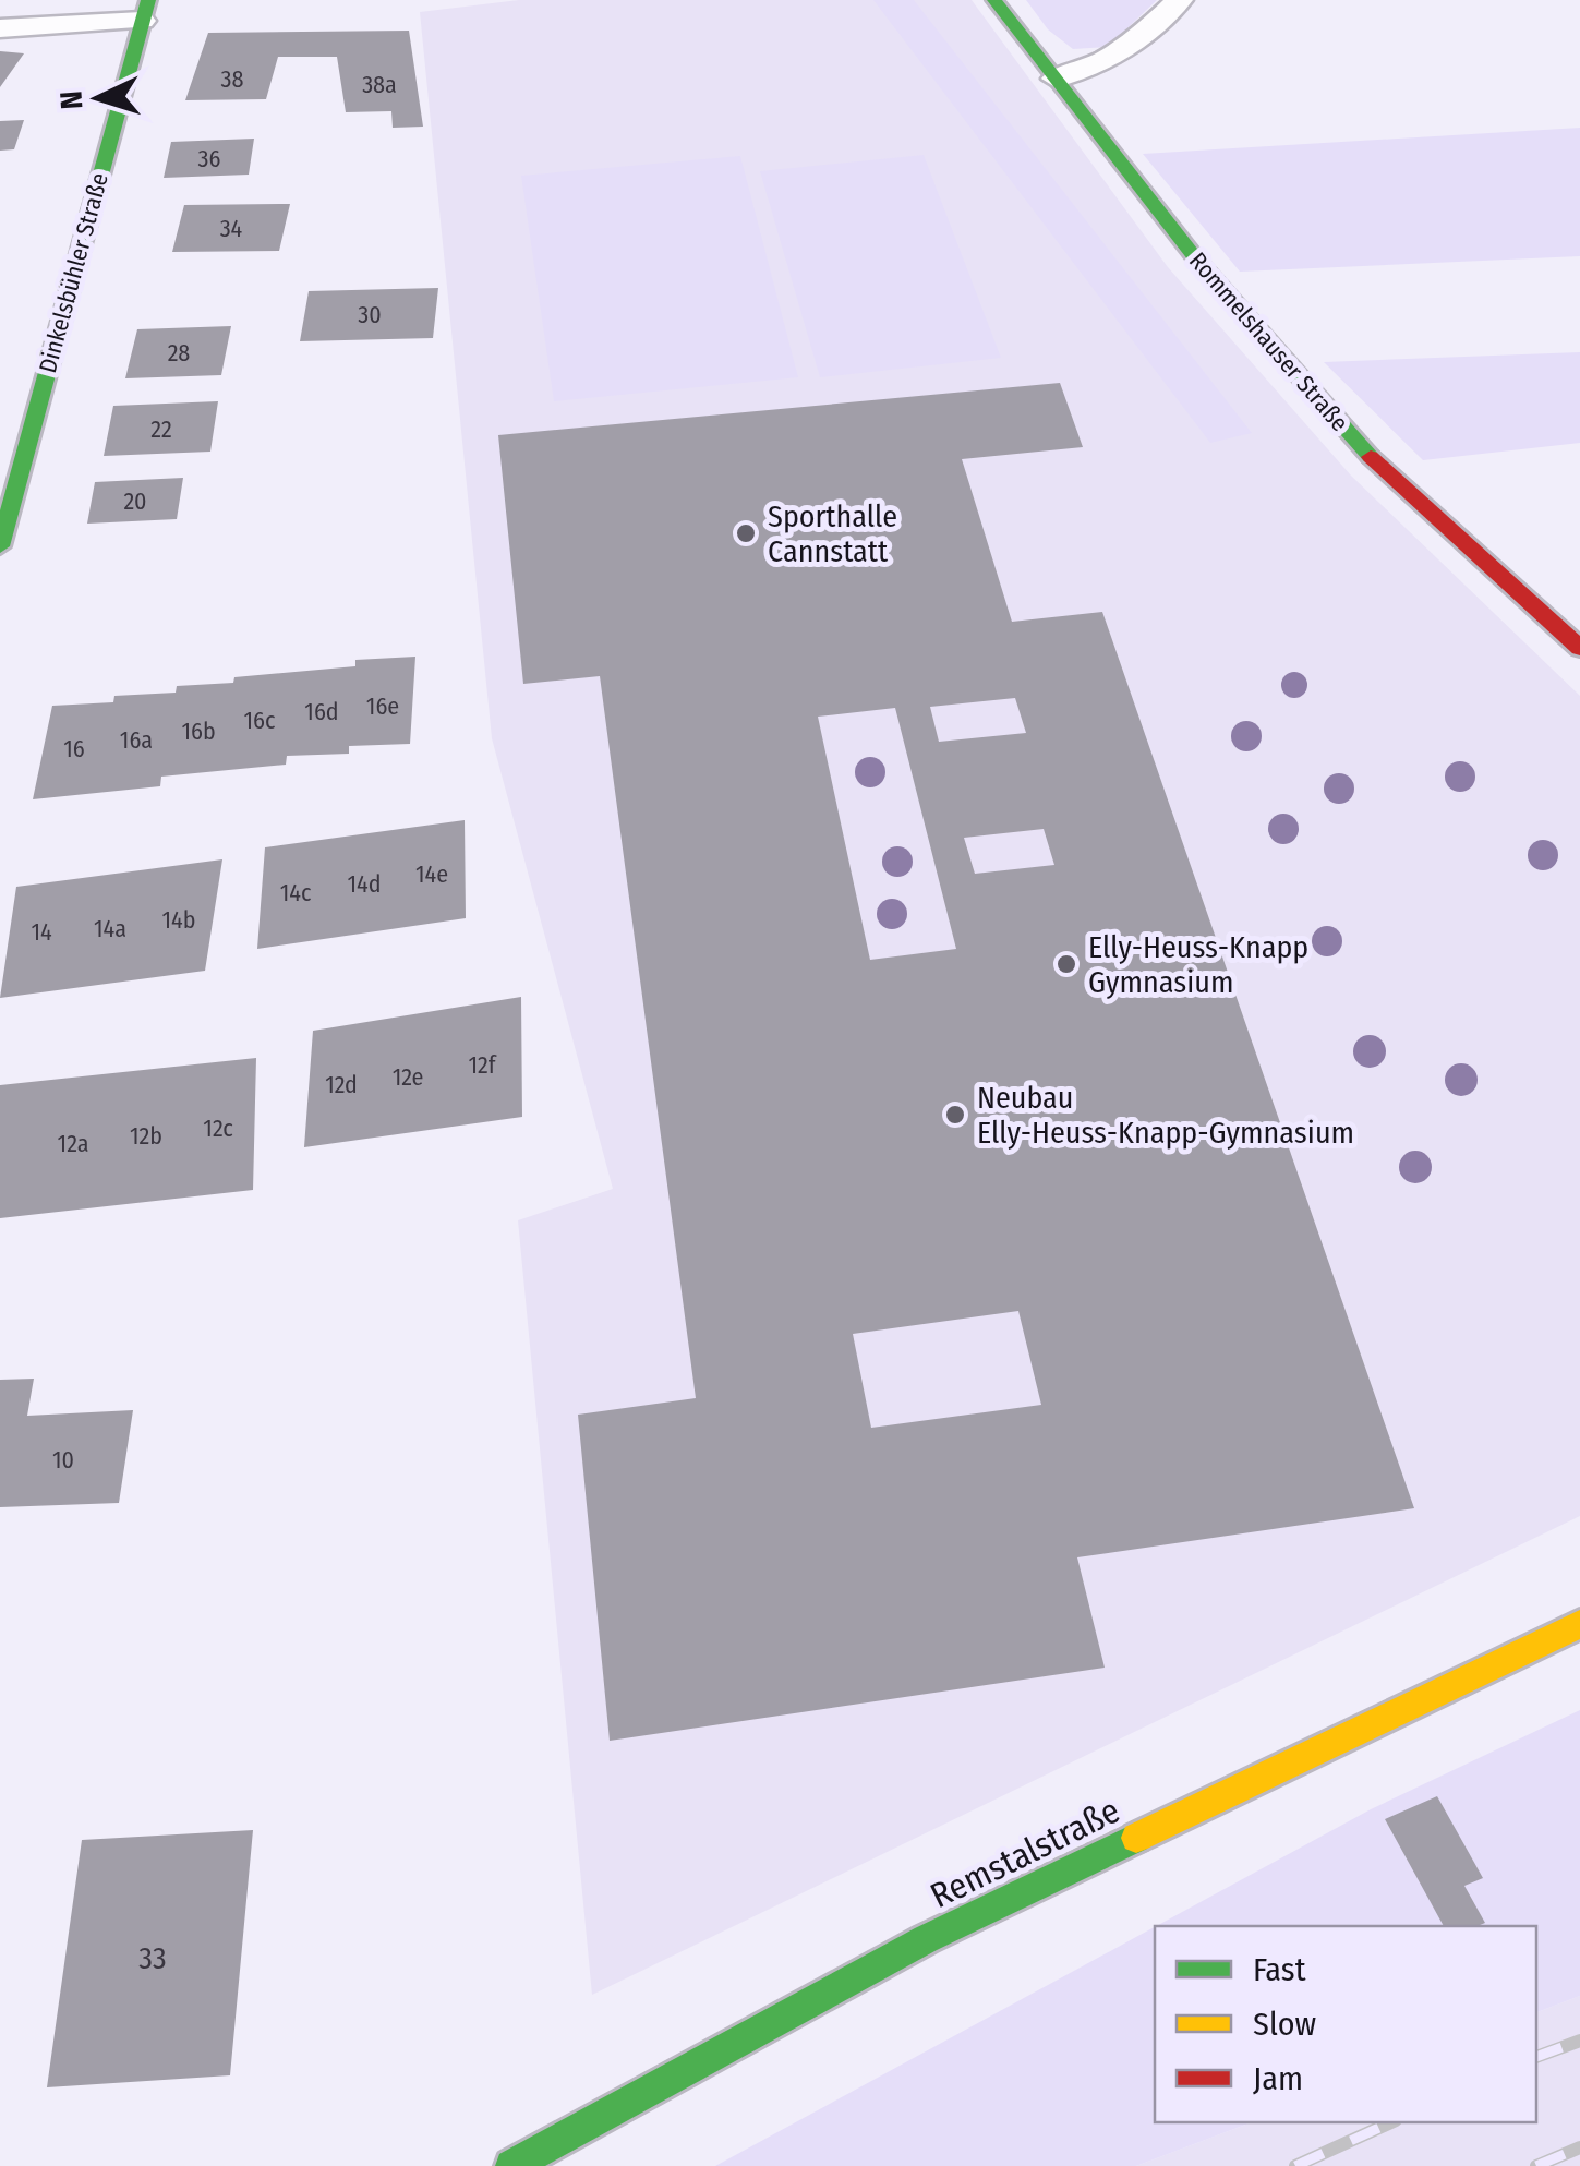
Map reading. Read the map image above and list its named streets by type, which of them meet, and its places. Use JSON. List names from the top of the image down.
{
  "streets": {
    "street": ["Dinkelsbühler Straße", "Rommelshauser Straße", "Remstalstraße"]
  },
  "places": ["Sporthalle Cannstatt", "Elly-Heuss-Knapp Gymnasium", "Neubau Elly-Heuss-Knapp-Gymnasium"],
  "house_numbers": [
    "38",
    "38a",
    "36",
    "34",
    "30",
    "28",
    "22",
    "20",
    "16e",
    "16d",
    "16c",
    "16b",
    "16a",
    "16",
    "14e",
    "14d",
    "14c",
    "14b",
    "14a",
    "14",
    "12f",
    "12e",
    "12d",
    "12c",
    "12b",
    "12a",
    "10",
    "33"
  ],
  "legend": ["Fast", "Slow", "Jam"],
  "north": "left"
}
